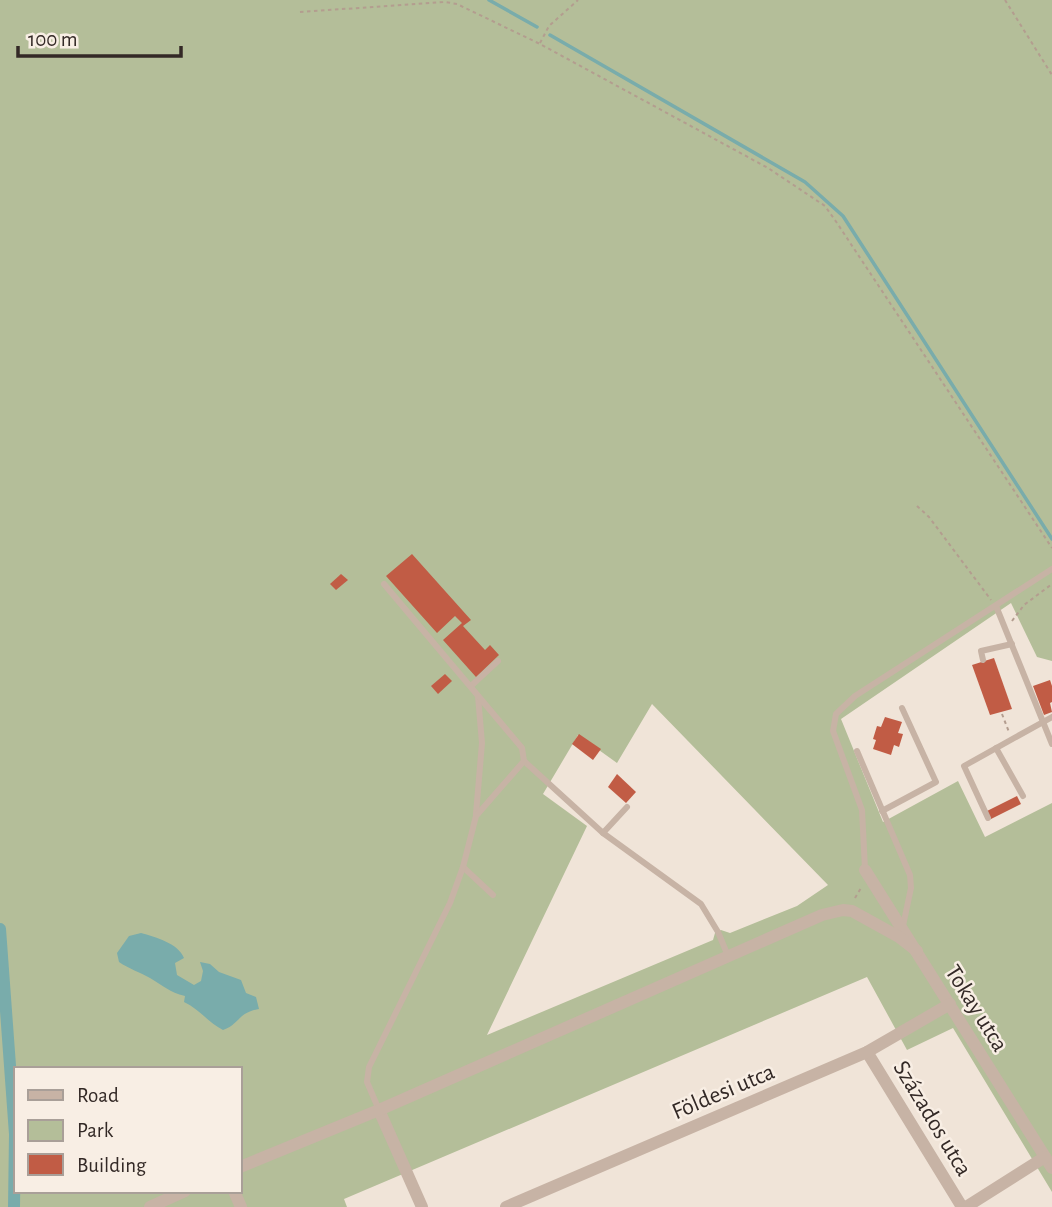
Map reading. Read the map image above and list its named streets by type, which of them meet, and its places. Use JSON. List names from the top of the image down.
{
  "streets": {
    "street": ["Tokay utca", "Földesi utca", "Százados utca"]
  },
  "crossings": [
    ["Tokay utca", "Földesi utca"],
    ["Földesi utca", "Százados utca"]
  ],
  "legend": ["Road", "Park", "Building"],
  "scale_bar": "100 m"
}
